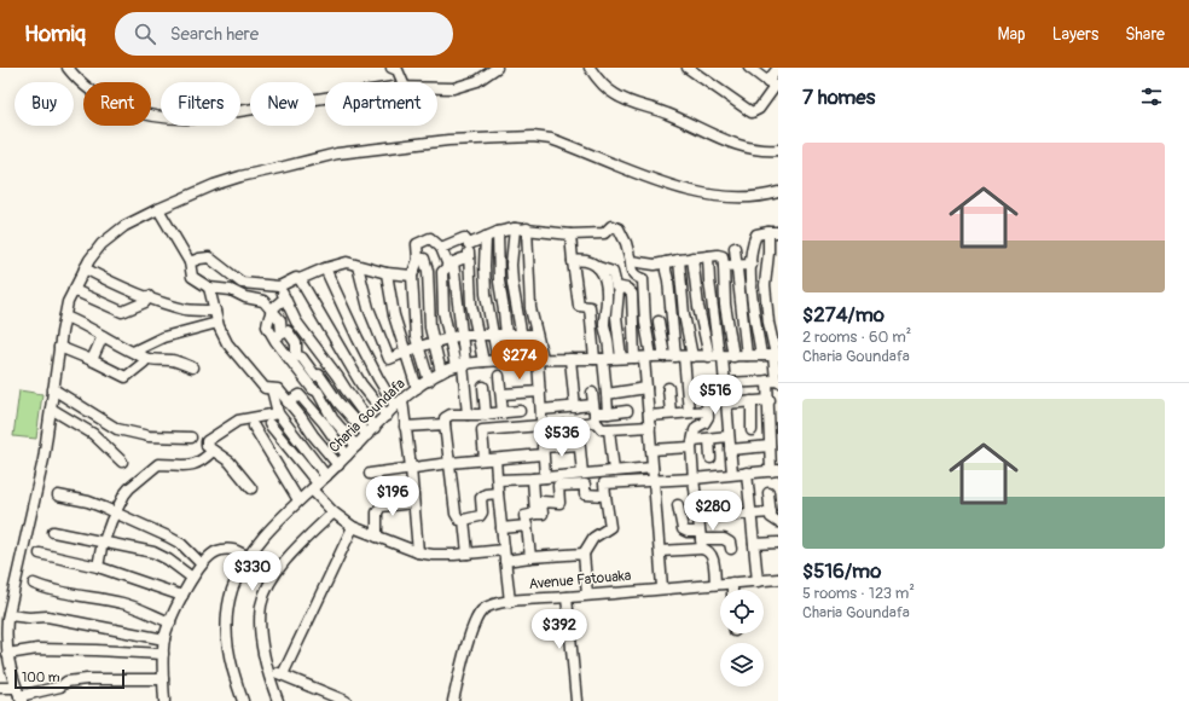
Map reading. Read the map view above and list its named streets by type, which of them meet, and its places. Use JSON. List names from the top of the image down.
{
  "streets": {
    "street": ["Charia Goundafa", "Avenue Fatouaka"]
  },
  "scale_bar": "100 m",
  "page": {
    "header": "Homiq",
    "search": "Search here",
    "nav": ["Map", "Layers", "Share"],
    "heading": "7 homes",
    "chip": [
      "Buy",
      "Rent",
      "Filters",
      "New",
      "Apartment"
    ],
    "list": [
      {
        "name": "$274/mo",
        "note": "2 rooms · 60 m² · Charia Goundafa"
      },
      {
        "name": "$516/mo",
        "note": "5 rooms · 123 m² · Charia Goundafa"
      }
    ],
    "price": [
      "$274",
      "$516",
      "$536",
      "$196",
      "$280",
      "$330",
      "$392"
    ],
    "scale": "100 m"
  }
}
